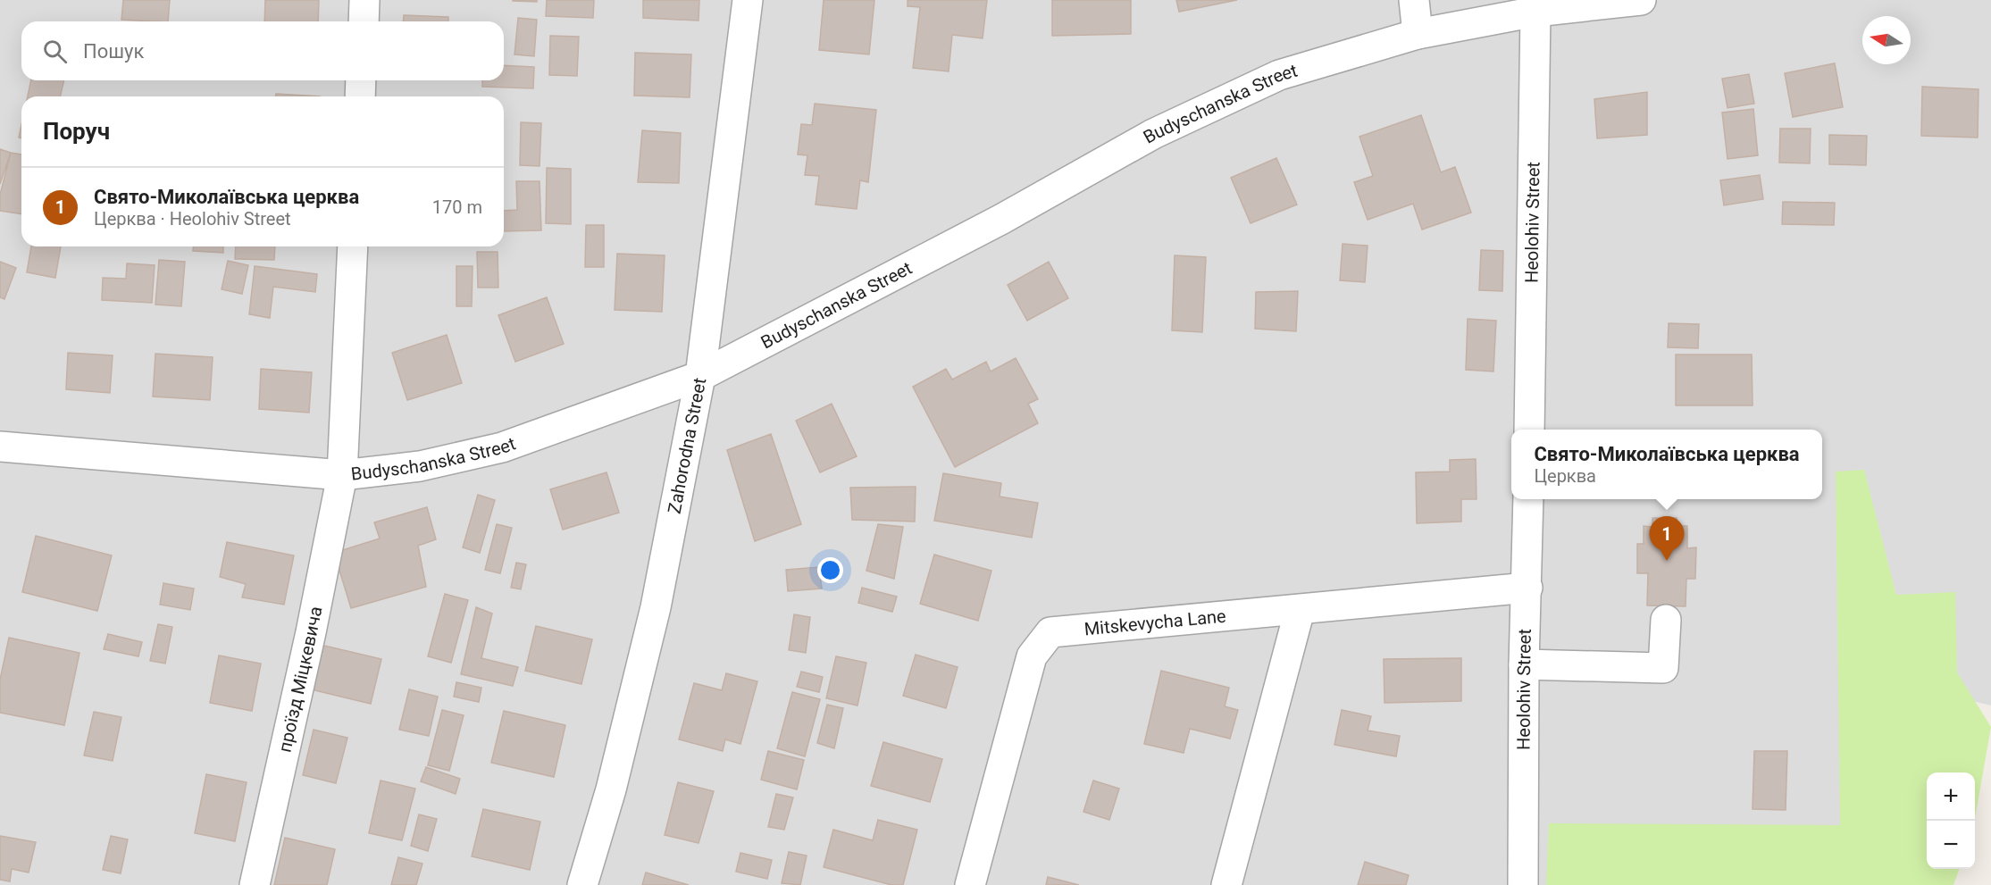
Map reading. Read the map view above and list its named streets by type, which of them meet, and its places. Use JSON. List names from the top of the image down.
{
  "streets": {
    "street": [
      "Budyschanska Street",
      "Heolohiv Street",
      "Zahorodna Street",
      "Mitskevycha Lane",
      "проїзд Міцкевича"
    ]
  },
  "crossings": [
    ["Budyschanska Street", "Heolohiv Street"],
    ["Budyschanska Street", "Zahorodna Street"],
    ["Budyschanska Street", "проїзд Міцкевича"],
    ["Heolohiv Street", "Mitskevycha Lane"]
  ],
  "north": "left",
  "page": {
    "search": "Пошук",
    "heading": "Поруч",
    "list": [
      {
        "mark": "1",
        "name": "Свято-Миколаївська церква",
        "note": "Церква · Heolohiv Street",
        "value": "170 m"
      }
    ],
    "popup": ["Свято-Миколаївська церква", "Церква"],
    "pins": "1",
    "map_buttons": ["+", "−"]
  }
}
